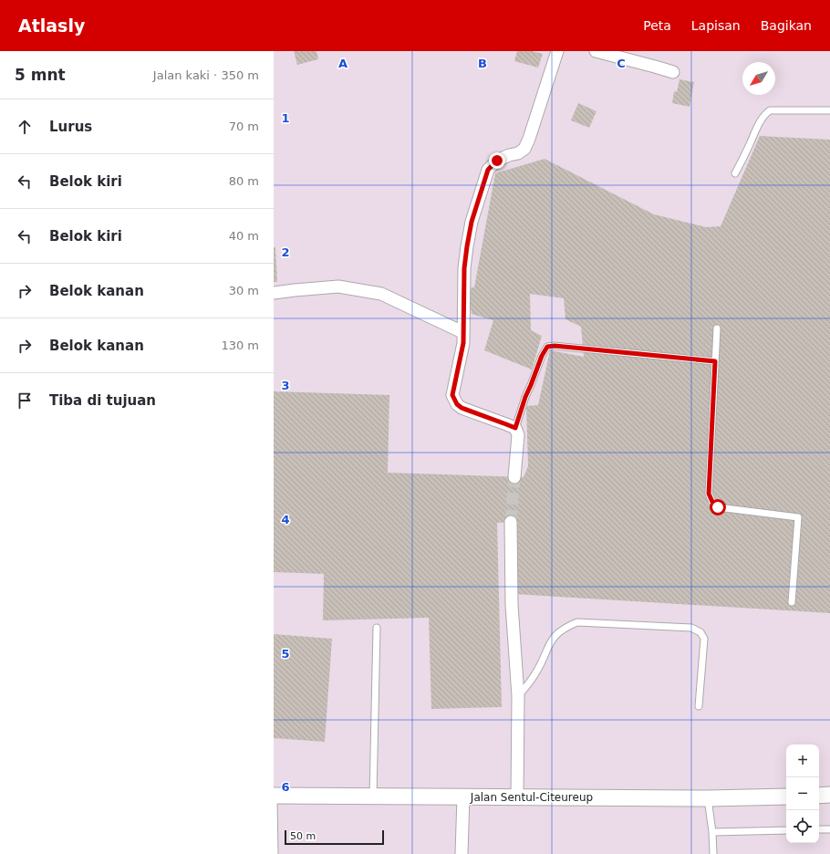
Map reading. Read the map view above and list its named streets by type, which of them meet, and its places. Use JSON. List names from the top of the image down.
{
  "streets": {
    "street": ["Jalan Sentul-Citeureup"]
  },
  "scale_bar": "50 m",
  "north": "bottom left",
  "page": {
    "header": "Atlasly",
    "nav": ["Peta", "Lapisan", "Bagikan"],
    "heading": ["5 mnt", "Jalan kaki · 350 m"],
    "list": [
      ["Lurus", "70 m"],
      ["Belok kiri", "80 m"],
      ["Belok kiri", "40 m"],
      ["Belok kanan", "30 m"],
      ["Belok kanan", "130 m"],
      "Tiba di tujuan"
    ],
    "map_buttons": ["+", "−"],
    "scale": "50 m"
  },
  "grid": {
    "columns": ["A", "B", "C"],
    "rows": [
      "1",
      "2",
      "3",
      "4",
      "5",
      "6"
    ]
  }
}
